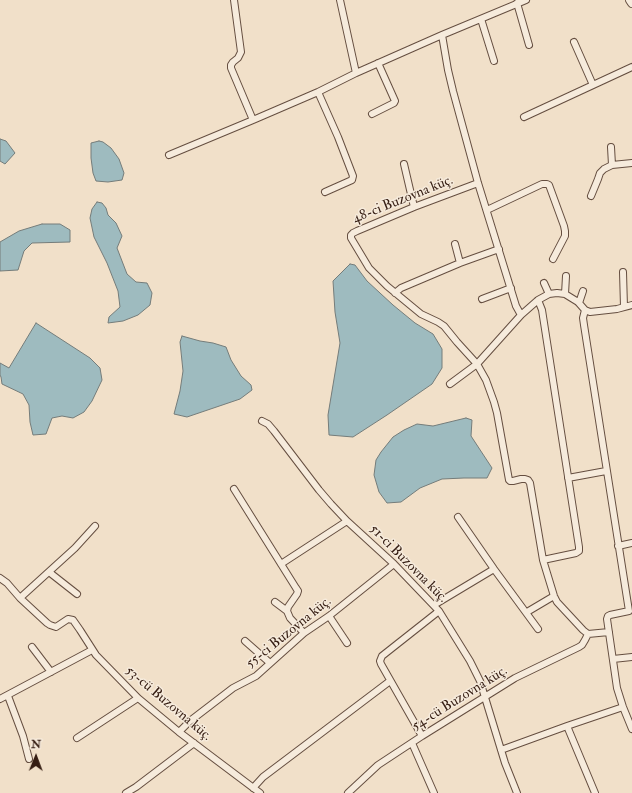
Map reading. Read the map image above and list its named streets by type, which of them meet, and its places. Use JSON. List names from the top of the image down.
{
  "streets": {
    "street": [
      "48-ci Buzovna küç.",
      "51-ci Buzovna küç.",
      "55-ci Buzovna küç.",
      "54-cü Buzovna küç.",
      "53-cü Buzovna küç."
    ]
  },
  "crossings": [
    ["48-ci Buzovna küç.", "54-cü Buzovna küç."],
    ["51-ci Buzovna küç.", "55-ci Buzovna küç."],
    ["51-ci Buzovna küç.", "54-cü Buzovna küç."],
    ["55-ci Buzovna küç.", "53-cü Buzovna küç."]
  ],
  "north": "top"
}
